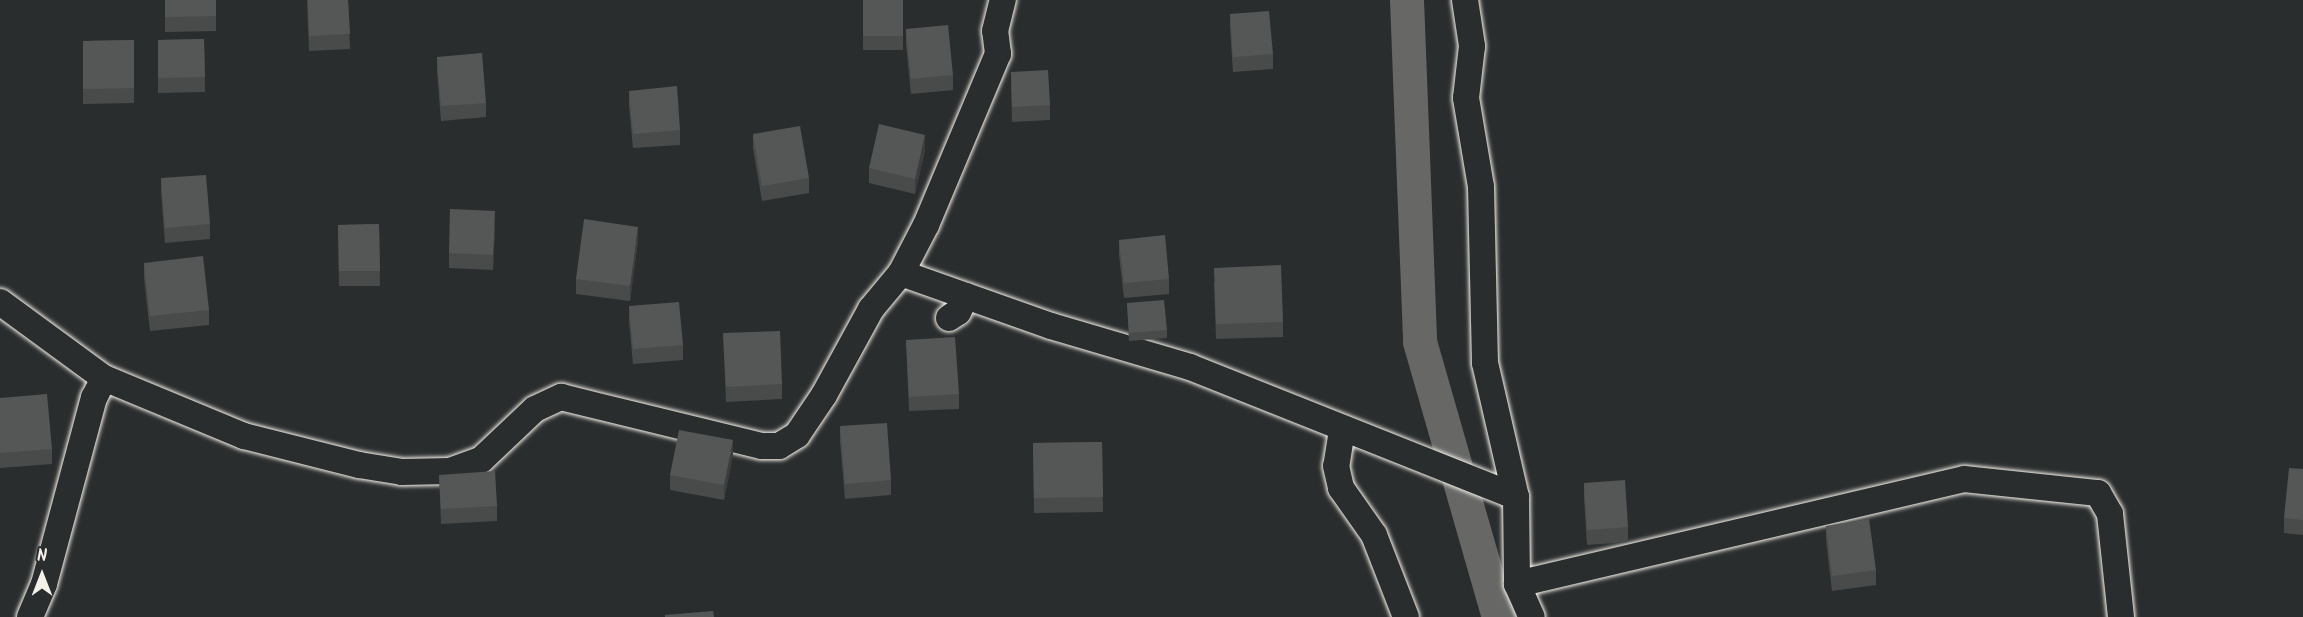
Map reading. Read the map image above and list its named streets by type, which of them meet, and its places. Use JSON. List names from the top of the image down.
{
  "north": "top"
}
